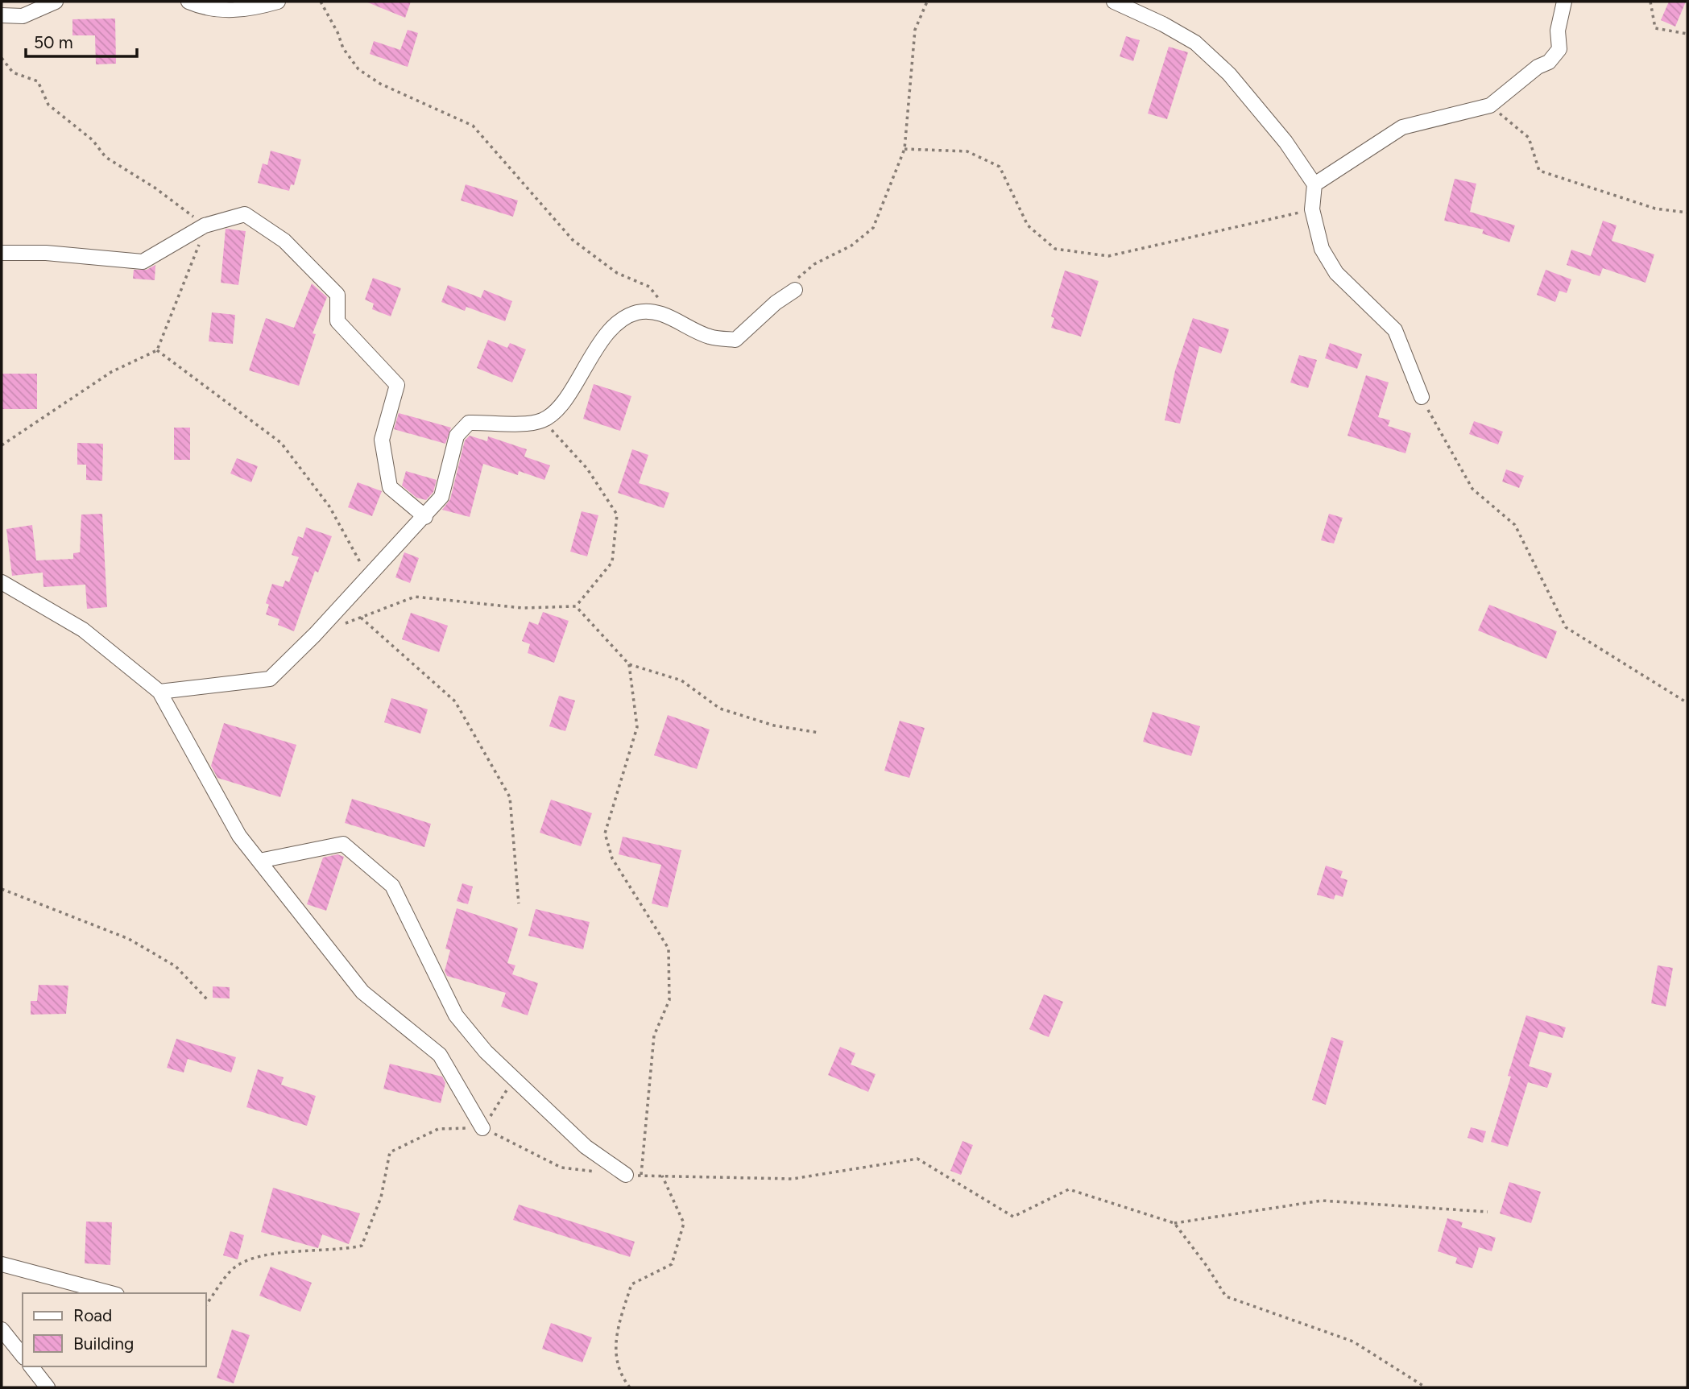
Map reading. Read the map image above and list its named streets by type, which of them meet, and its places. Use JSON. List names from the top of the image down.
{
  "legend": ["Road", "Building"],
  "scale_bar": "50 m"
}
